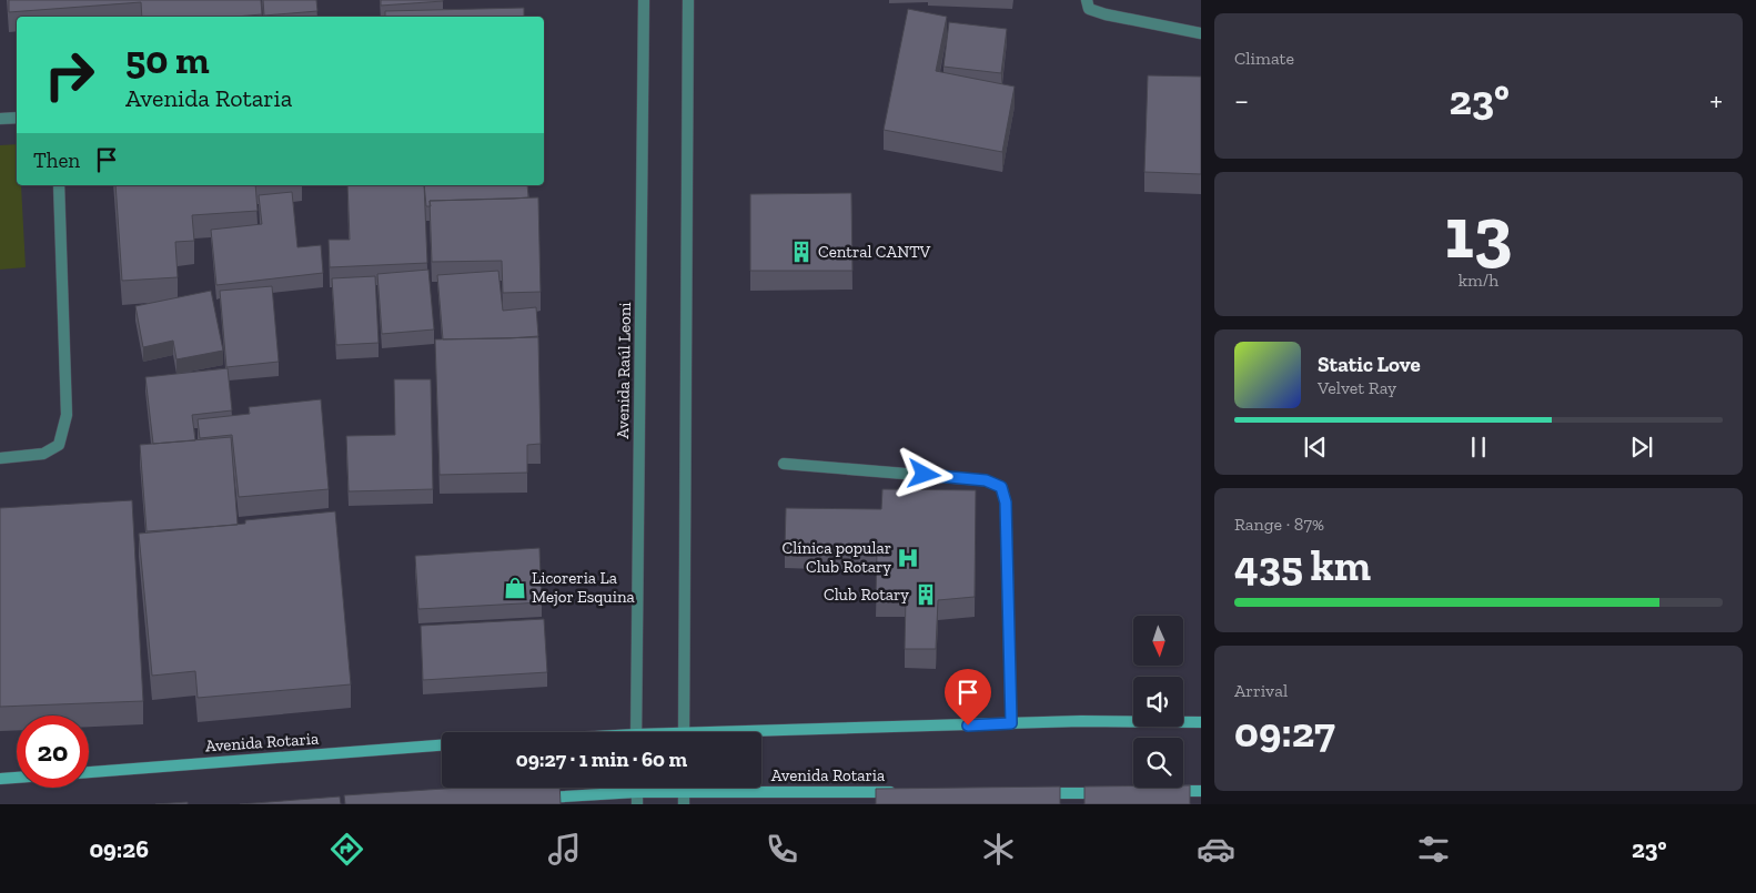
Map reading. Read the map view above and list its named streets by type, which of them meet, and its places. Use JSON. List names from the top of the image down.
{
  "streets": {
    "street": ["Avenida Raúl Leoni", "Avenida Rotaria"]
  },
  "places": {
    "building": ["Central CANTV", "Club Rotary"],
    "hospital": ["Clínica popular Club Rotary"],
    "shop": ["Licoreria La Mejor Esquina"]
  },
  "north": "bottom",
  "page": {
    "tile": [
      "Climate",
      ["13", "km/h"],
      ["Range · 87%", "435 km"],
      ["Arrival", "09:27"]
    ],
    "turn": ["50 m", "Avenida Rotaria"],
    "heat": ["−", "23°", "+"],
    "then": "Then",
    "song": ["Static Love", "Velvet Ray"],
    "limit": "20",
    "trip": "09:27 · 1 min · 60 m",
    "tabs": ["09:26", "23°"]
  }
}
